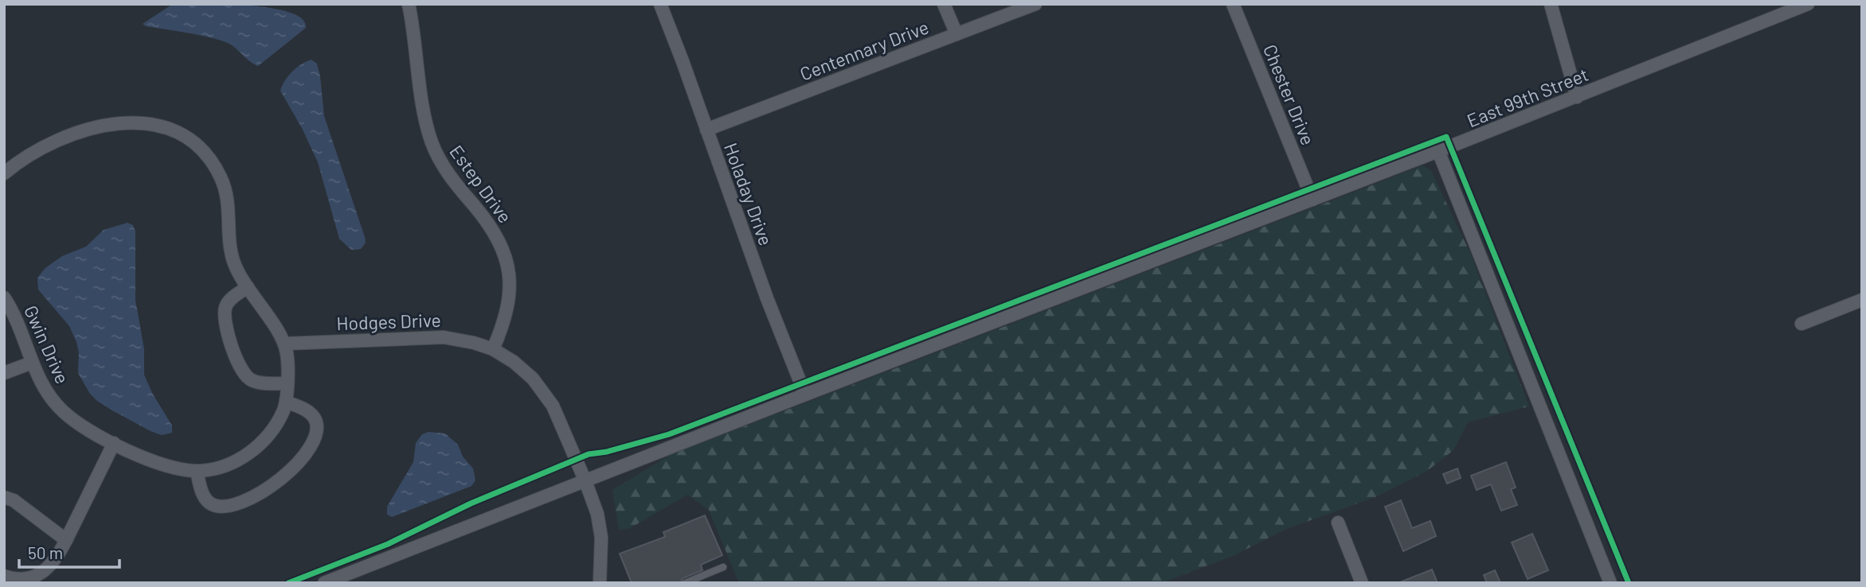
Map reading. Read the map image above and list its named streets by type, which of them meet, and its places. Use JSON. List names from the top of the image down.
{
  "streets": {
    "street": [
      "Centennary Drive",
      "Chester Drive",
      "East 99th Street",
      "Estep Drive",
      "Holaday Drive",
      "Hodges Drive",
      "Gwin Drive"
    ]
  },
  "crossings": [
    ["Centennary Drive", "Holaday Drive"],
    ["Chester Drive", "East 99th Street"],
    ["East 99th Street", "Holaday Drive"],
    ["East 99th Street", "Hodges Drive"],
    ["Estep Drive", "Hodges Drive"]
  ],
  "scale_bar": "50 m"
}
